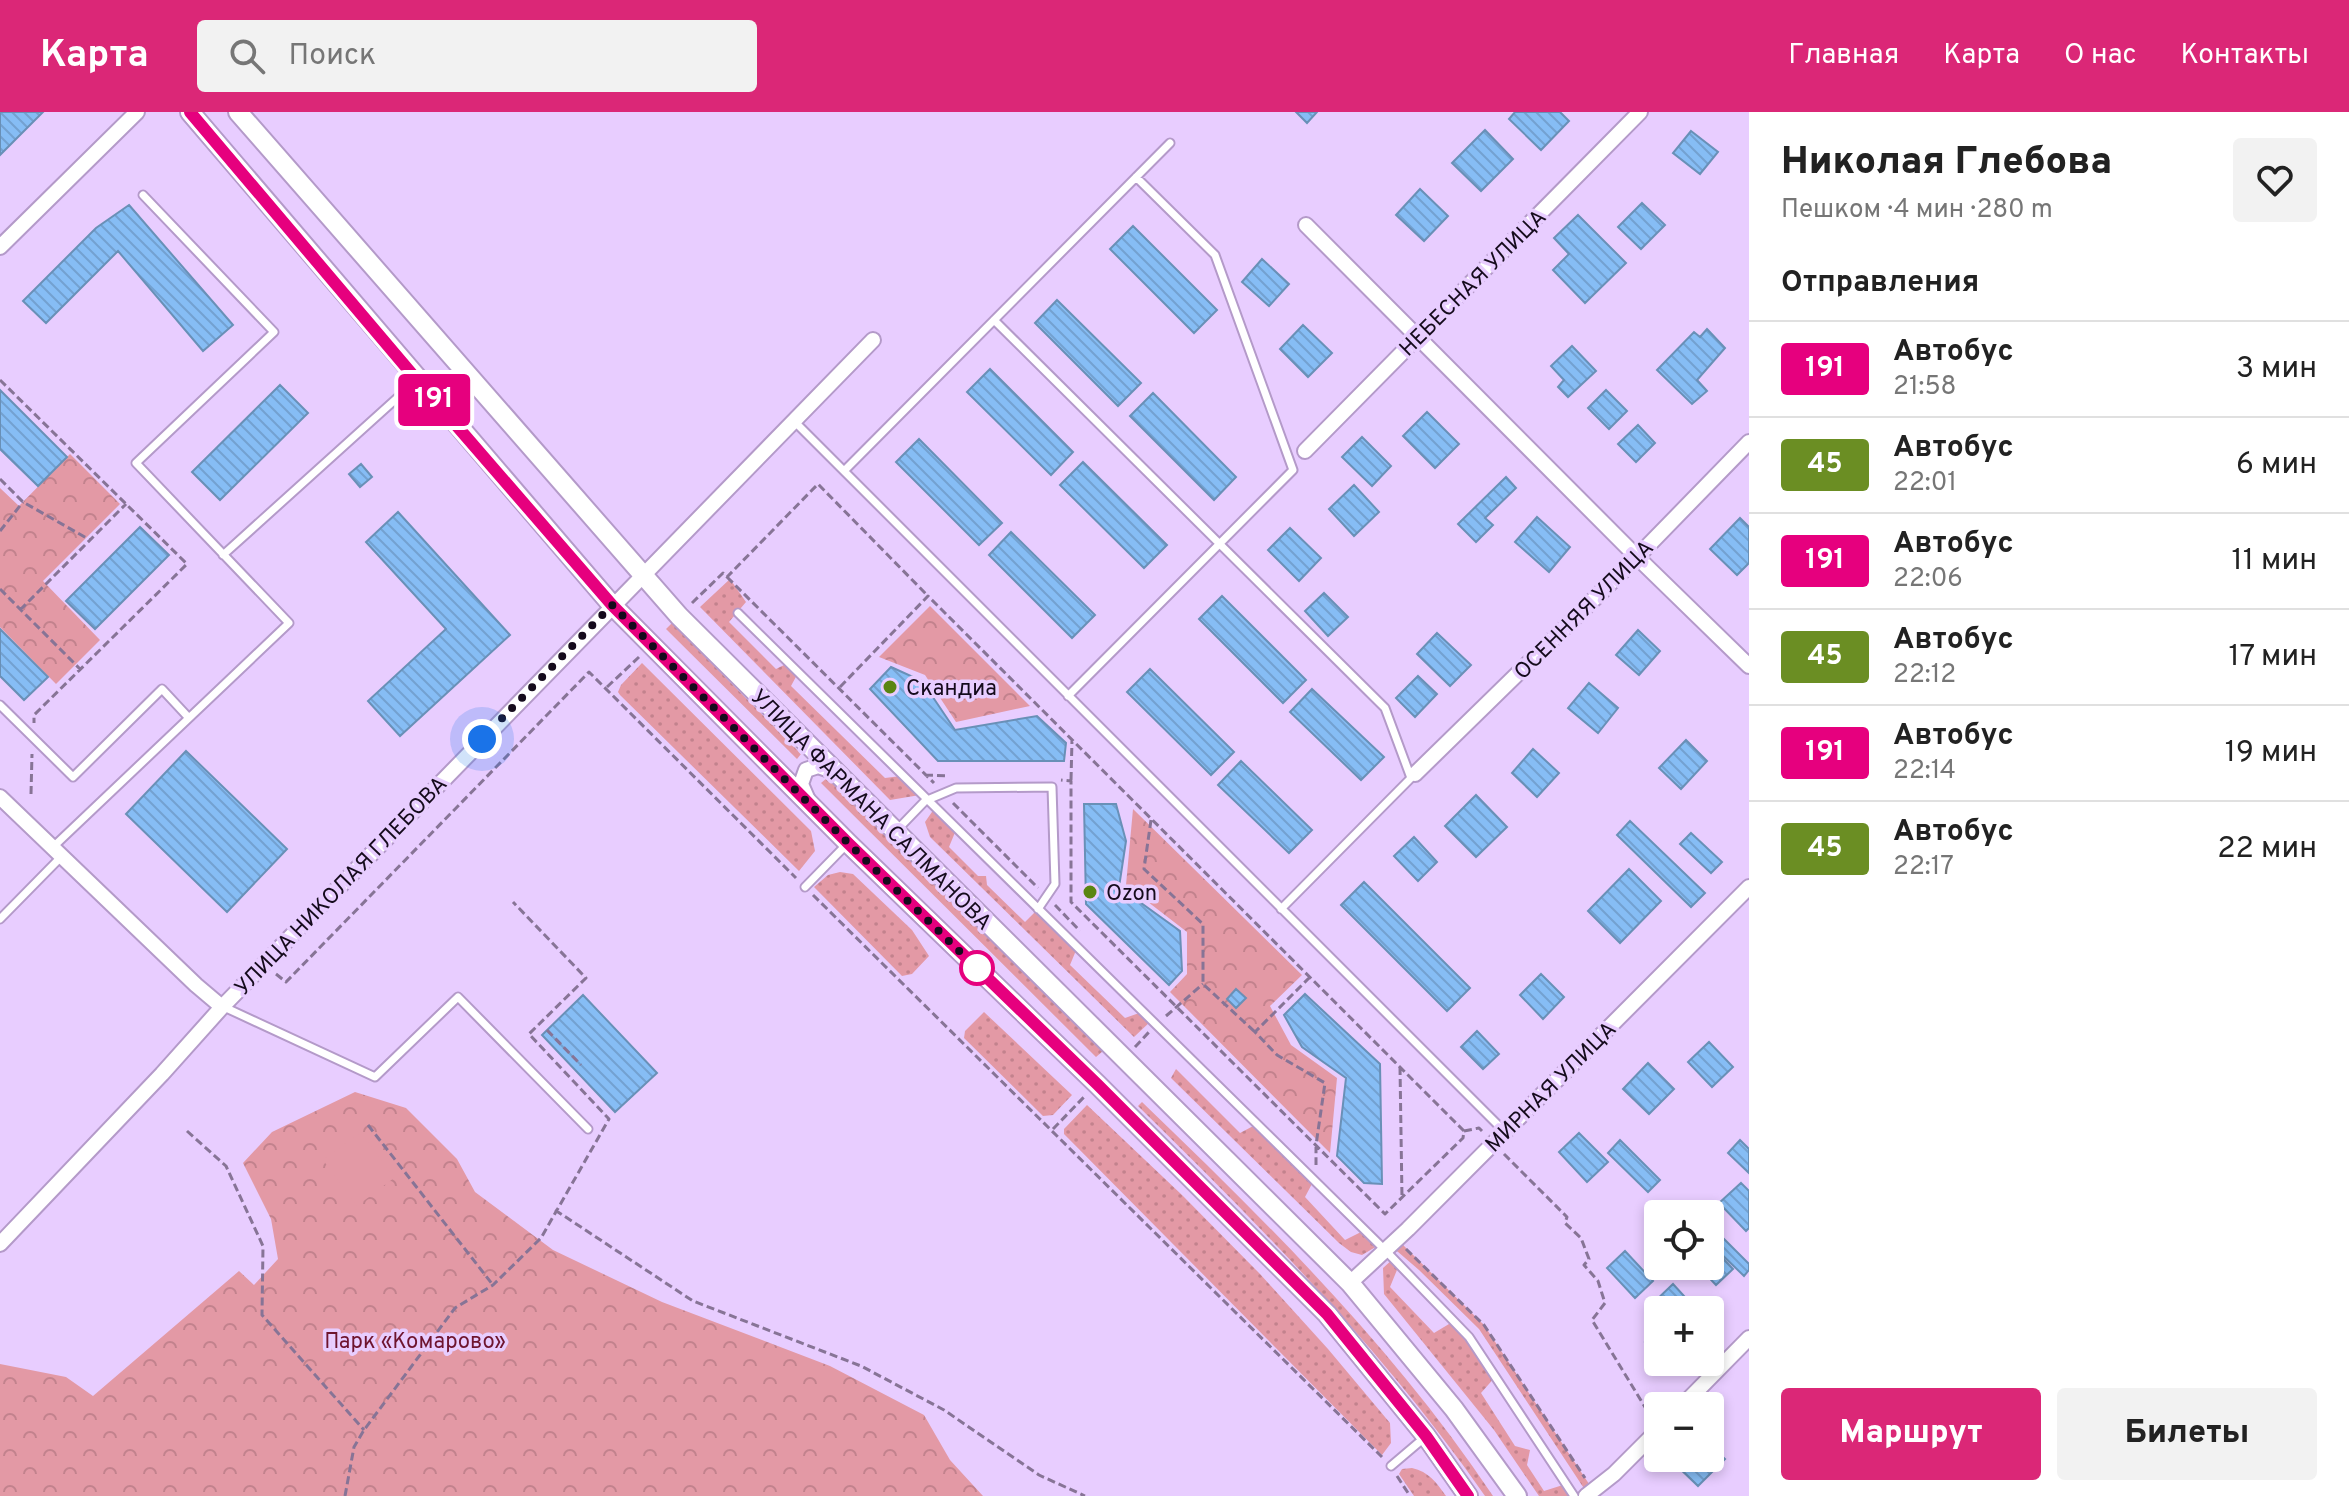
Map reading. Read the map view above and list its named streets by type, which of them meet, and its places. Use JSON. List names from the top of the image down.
{
  "streets": {
    "street": [
      "НЕБЕСНАЯ УЛИЦА",
      "ОСЕННЯЯ УЛИЦА",
      "УЛИЦА ФАРМАНА САЛМАНОВА",
      "УЛИЦА НИКОЛАЯ ГЛЕБОВА",
      "МИРНАЯ УЛИЦА"
    ]
  },
  "crossings": [
    ["УЛИЦА ФАРМАНА САЛМАНОВА", "УЛИЦА НИКОЛАЯ ГЛЕБОВА"],
    ["УЛИЦА ФАРМАНА САЛМАНОВА", "МИРНАЯ УЛИЦА"]
  ],
  "parks": ["Парк «Комарово»"],
  "places": ["Скандиа", "Ozon"],
  "lines": ["bus line 191"],
  "page": {
    "header": "Карта",
    "search": "Поиск",
    "nav": [
      "Главная",
      "Карта",
      "О нас",
      "Контакты"
    ],
    "on_map": "191",
    "heading": [
      ["Николая Глебова", "Пешком · 4 мин · 280 m"],
      "Отправления"
    ],
    "list": [
      {
        "mark": "191",
        "name": "Автобус",
        "note": "21:58",
        "value": "3 мин"
      },
      {
        "mark": "45",
        "name": "Автобус",
        "note": "22:01",
        "value": "6 мин"
      },
      {
        "mark": "191",
        "name": "Автобус",
        "note": "22:06",
        "value": "11 мин"
      },
      {
        "mark": "45",
        "name": "Автобус",
        "note": "22:12",
        "value": "17 мин"
      },
      {
        "mark": "191",
        "name": "Автобус",
        "note": "22:14",
        "value": "19 мин"
      },
      {
        "mark": "45",
        "name": "Автобус",
        "note": "22:17",
        "value": "22 мин"
      }
    ],
    "map_buttons": ["+", "−"],
    "buttons": ["Маршрут", "Билеты"]
  }
}
